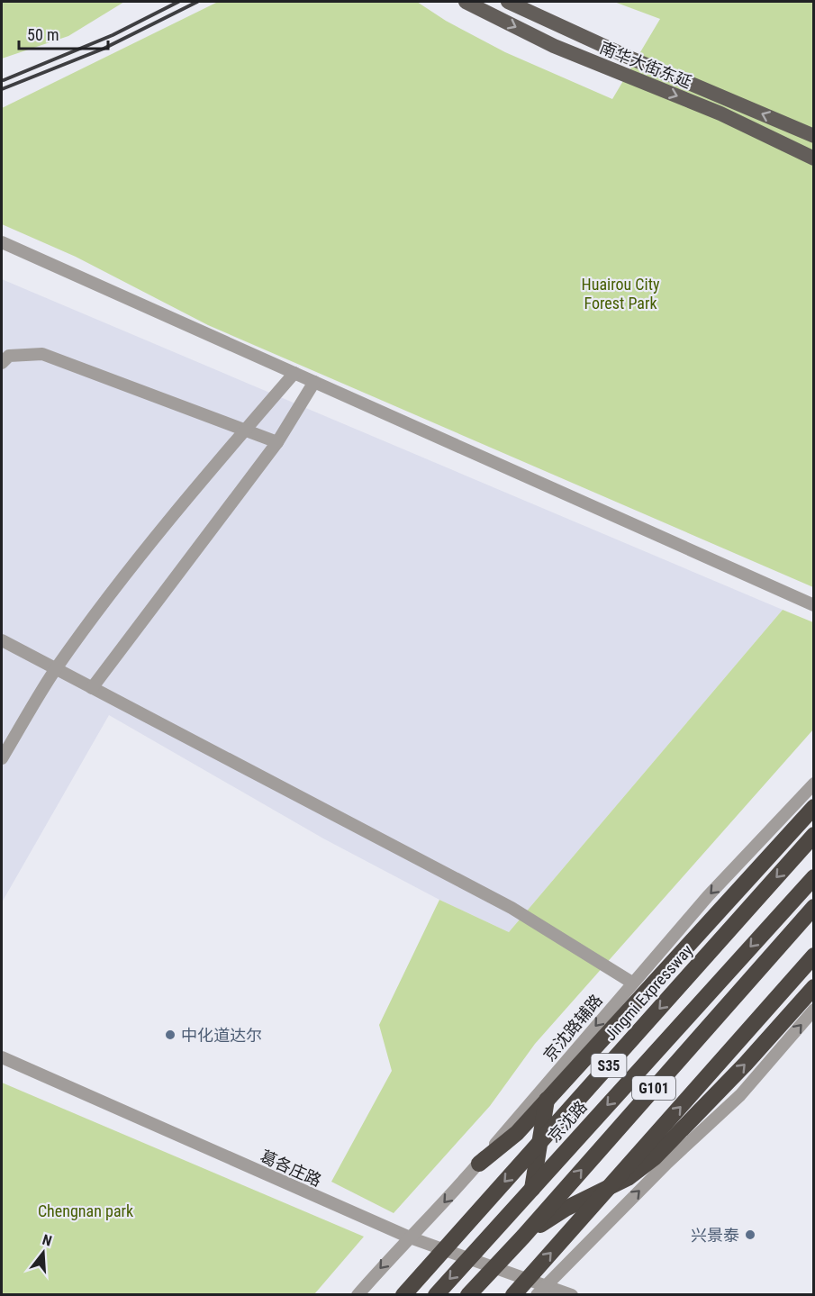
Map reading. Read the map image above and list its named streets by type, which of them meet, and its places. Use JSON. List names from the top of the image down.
{
  "streets": {
    "highway": [
      "Jingmi Expressway",
      "S35",
      "G101",
      "京沈路"
    ],
    "main road": ["南华大街东延"],
    "street": ["京沈路辅路", "葛各庄路"]
  },
  "crossings": [
    ["京沈路辅路", "葛各庄路"],
    ["G101", "葛各庄路"],
    ["京沈路", "葛各庄路"]
  ],
  "one_way": ["京沈路辅路"],
  "parks": ["Huairou City Forest Park", "Chengnan park"],
  "places": ["中化道达尔", "兴景泰"],
  "scale_bar": "50 m",
  "north": "top"
}
